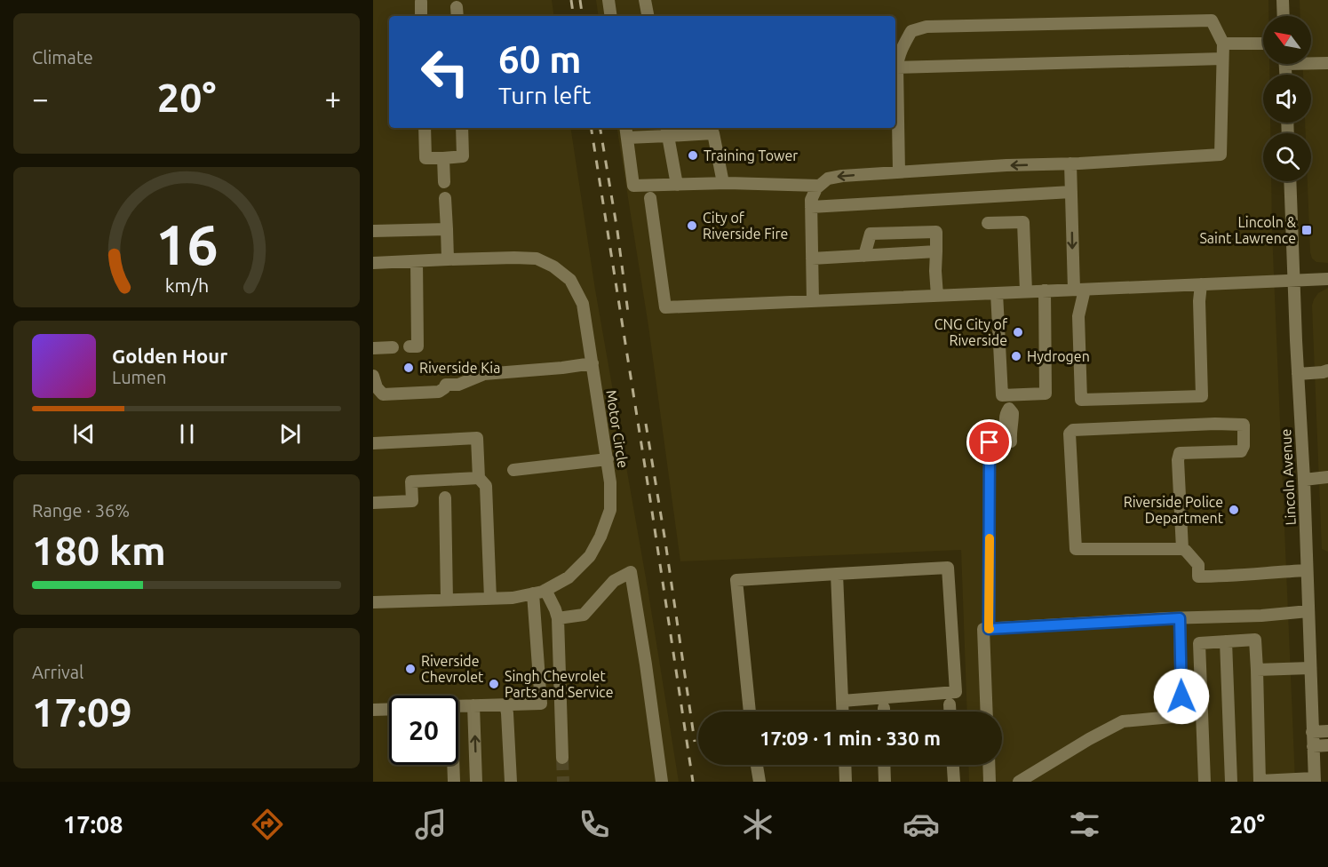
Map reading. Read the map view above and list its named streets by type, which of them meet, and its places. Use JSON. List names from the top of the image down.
{
  "streets": {
    "street": ["Motor Circle", "Lincoln Avenue"]
  },
  "places": {
    "other": [
      "Training Tower",
      "City of Riverside Fire",
      "CNG City of Riverside",
      "Hydrogen",
      "Riverside Kia",
      "Riverside Police Department",
      "Riverside Chevrolet",
      "Singh Chevrolet Parts and Service"
    ],
    "transit": ["Lincoln & Saint Lawrence"]
  },
  "north": "top left",
  "page": {
    "tile": [
      "Climate",
      ["Range · 36%", "180 km"],
      ["Arrival", "17:09"]
    ],
    "turn": ["60 m", "Turn left"],
    "heat": ["−", "20°", "+"],
    "song": ["Golden Hour", "Lumen"],
    "limit": "20",
    "trip": "17:09 · 1 min · 330 m",
    "tabs": ["17:08", "20°"],
    "gauge": ["16", "km/h"]
  }
}
